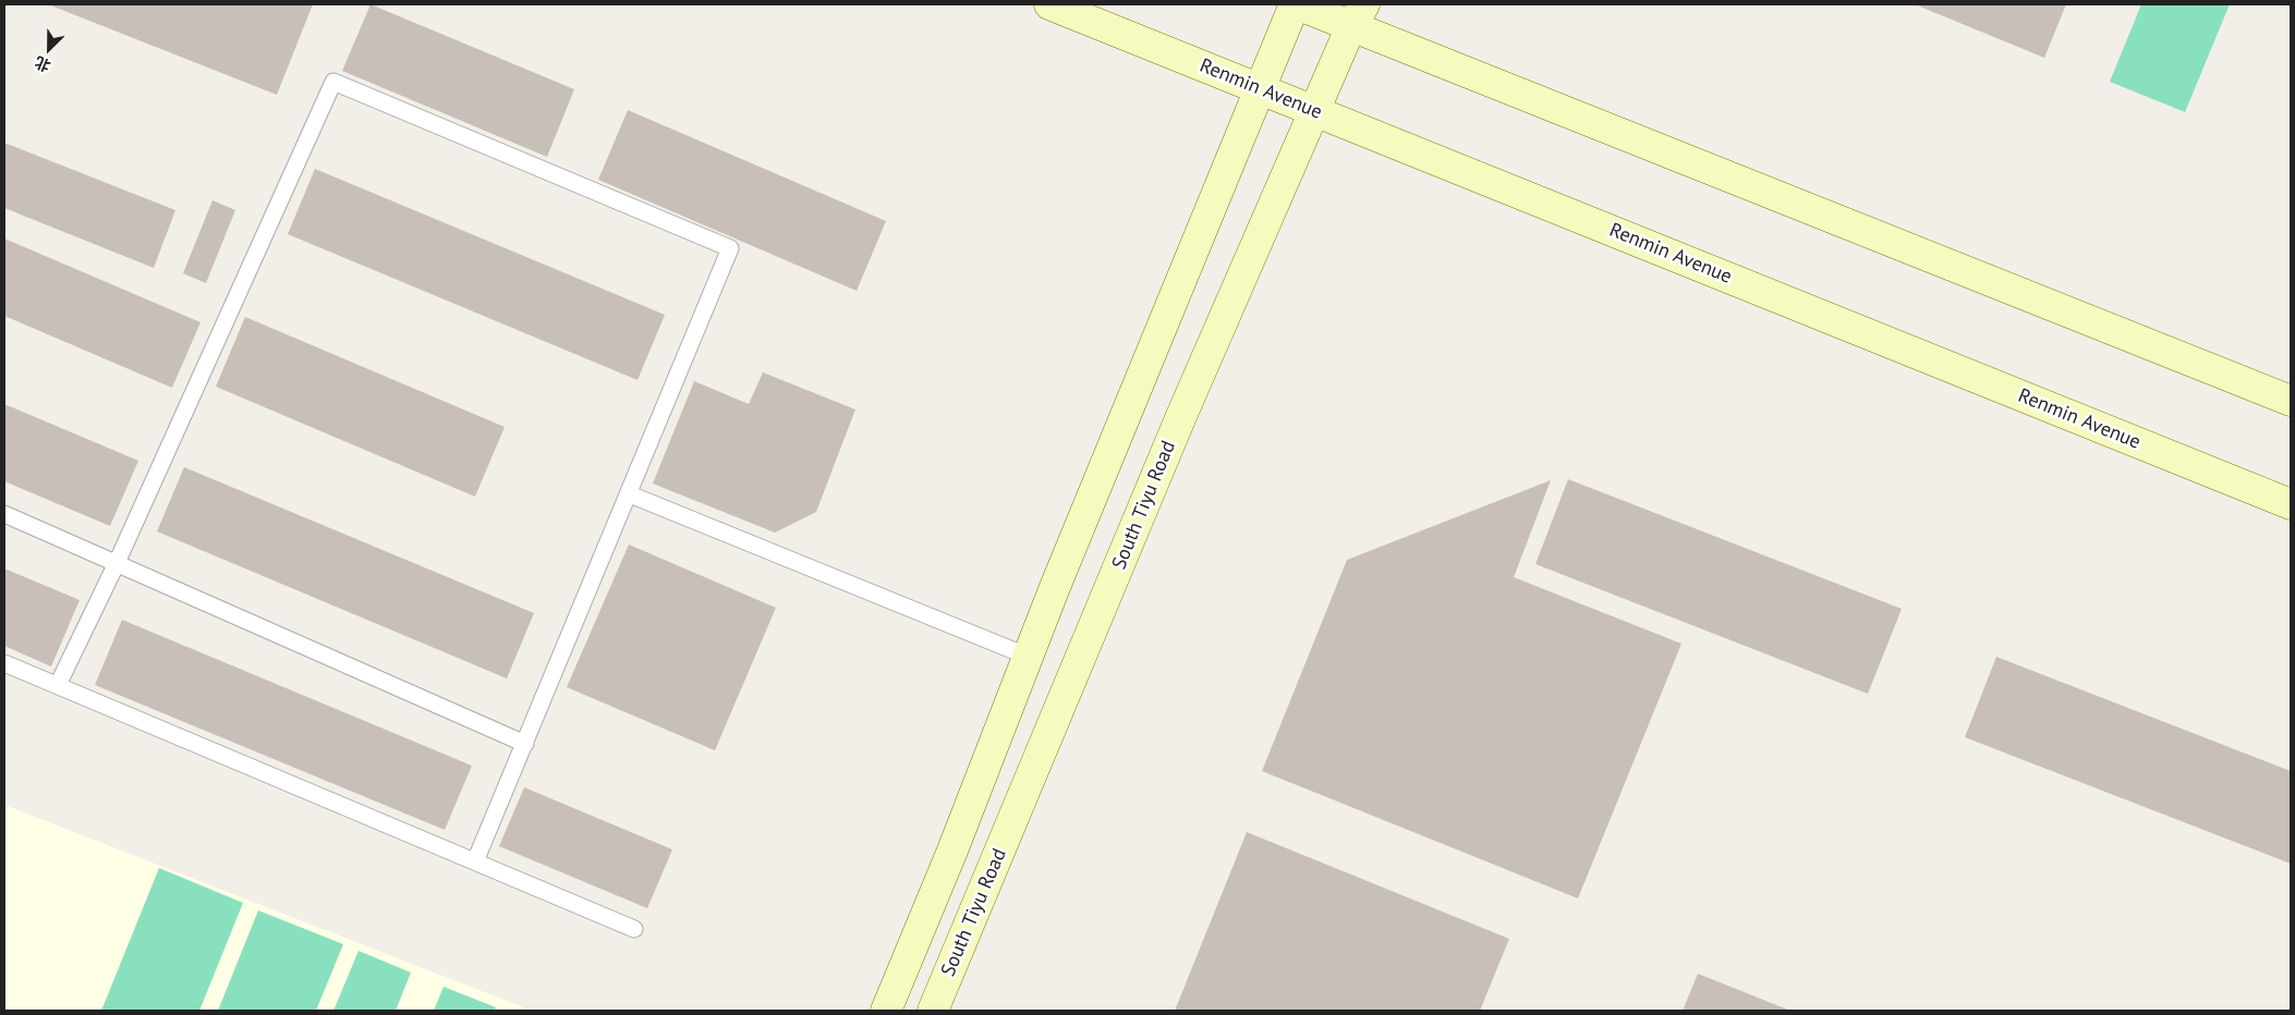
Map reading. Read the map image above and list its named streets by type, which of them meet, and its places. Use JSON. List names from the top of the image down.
{
  "streets": {
    "main road": ["Renmin Avenue", "South Tiyu Road"]
  },
  "crossings": [
    ["Renmin Avenue", "South Tiyu Road"]
  ],
  "north": "bottom left"
}
